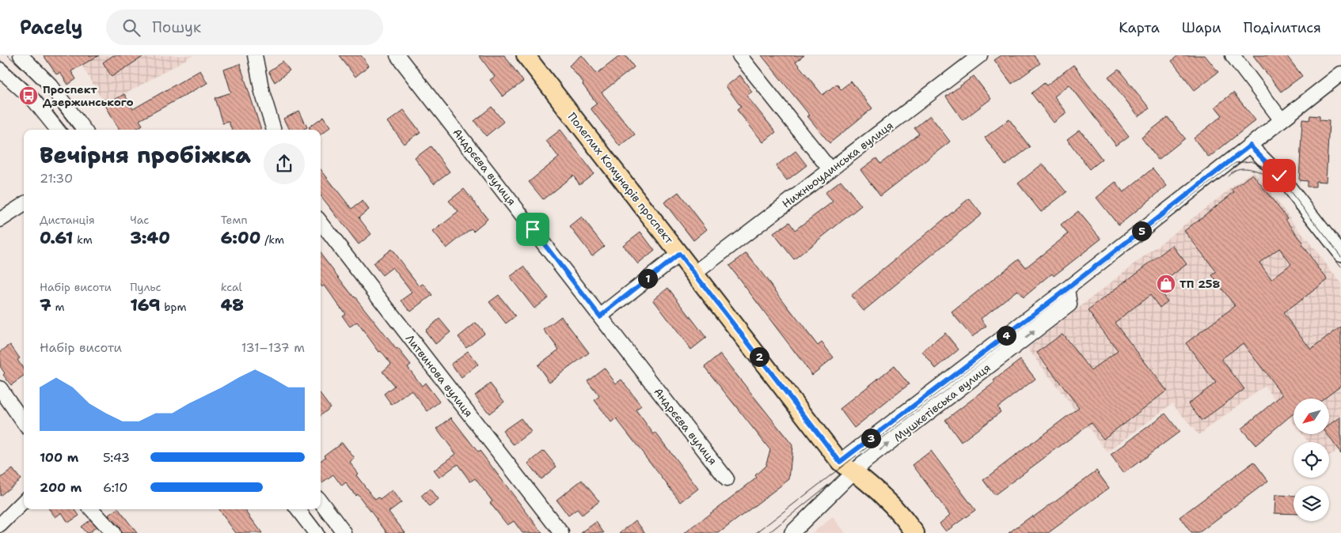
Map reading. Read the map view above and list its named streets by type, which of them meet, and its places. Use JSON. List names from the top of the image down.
{
  "streets": {
    "main road": ["Полеглих Комунарів проспект"],
    "street": [
      "Нижньоудинська вулиця",
      "Андрєєва вулиця",
      "Литвинова вулиця",
      "Мушкетівська вулиця"
    ]
  },
  "crossings": [
    ["Нижньоудинська вулиця", "Полеглих Комунарів проспект"],
    ["Полеглих Комунарів проспект", "Мушкетівська вулиця"]
  ],
  "places": {
    "bus stop": ["Проспект Дзержинського"],
    "shop": ["ТП 258"]
  },
  "north": "bottom left",
  "page": {
    "header": "Pacely",
    "search": "Пошук",
    "nav": ["Карта", "Шари", "Поділитися"],
    "heading": ["Вечірня пробіжка", "21:30"],
    "stats": [
      ["Дистанція", "0.61 km"],
      ["Час", "3:40"],
      ["Темп", "6:00 /km"],
      ["Набір висоти", "7 m"],
      ["Пульс", "169 bpm"],
      ["kcal", "48"]
    ],
    "pins": [
      "5",
      "1",
      "4",
      "2",
      "3"
    ],
    "chart": ["Набір висоти", "131–137 m"],
    "list": [
      {
        "name": "100 m",
        "note": "5:43"
      },
      {
        "name": "200 m",
        "note": "6:10"
      }
    ]
  }
}
